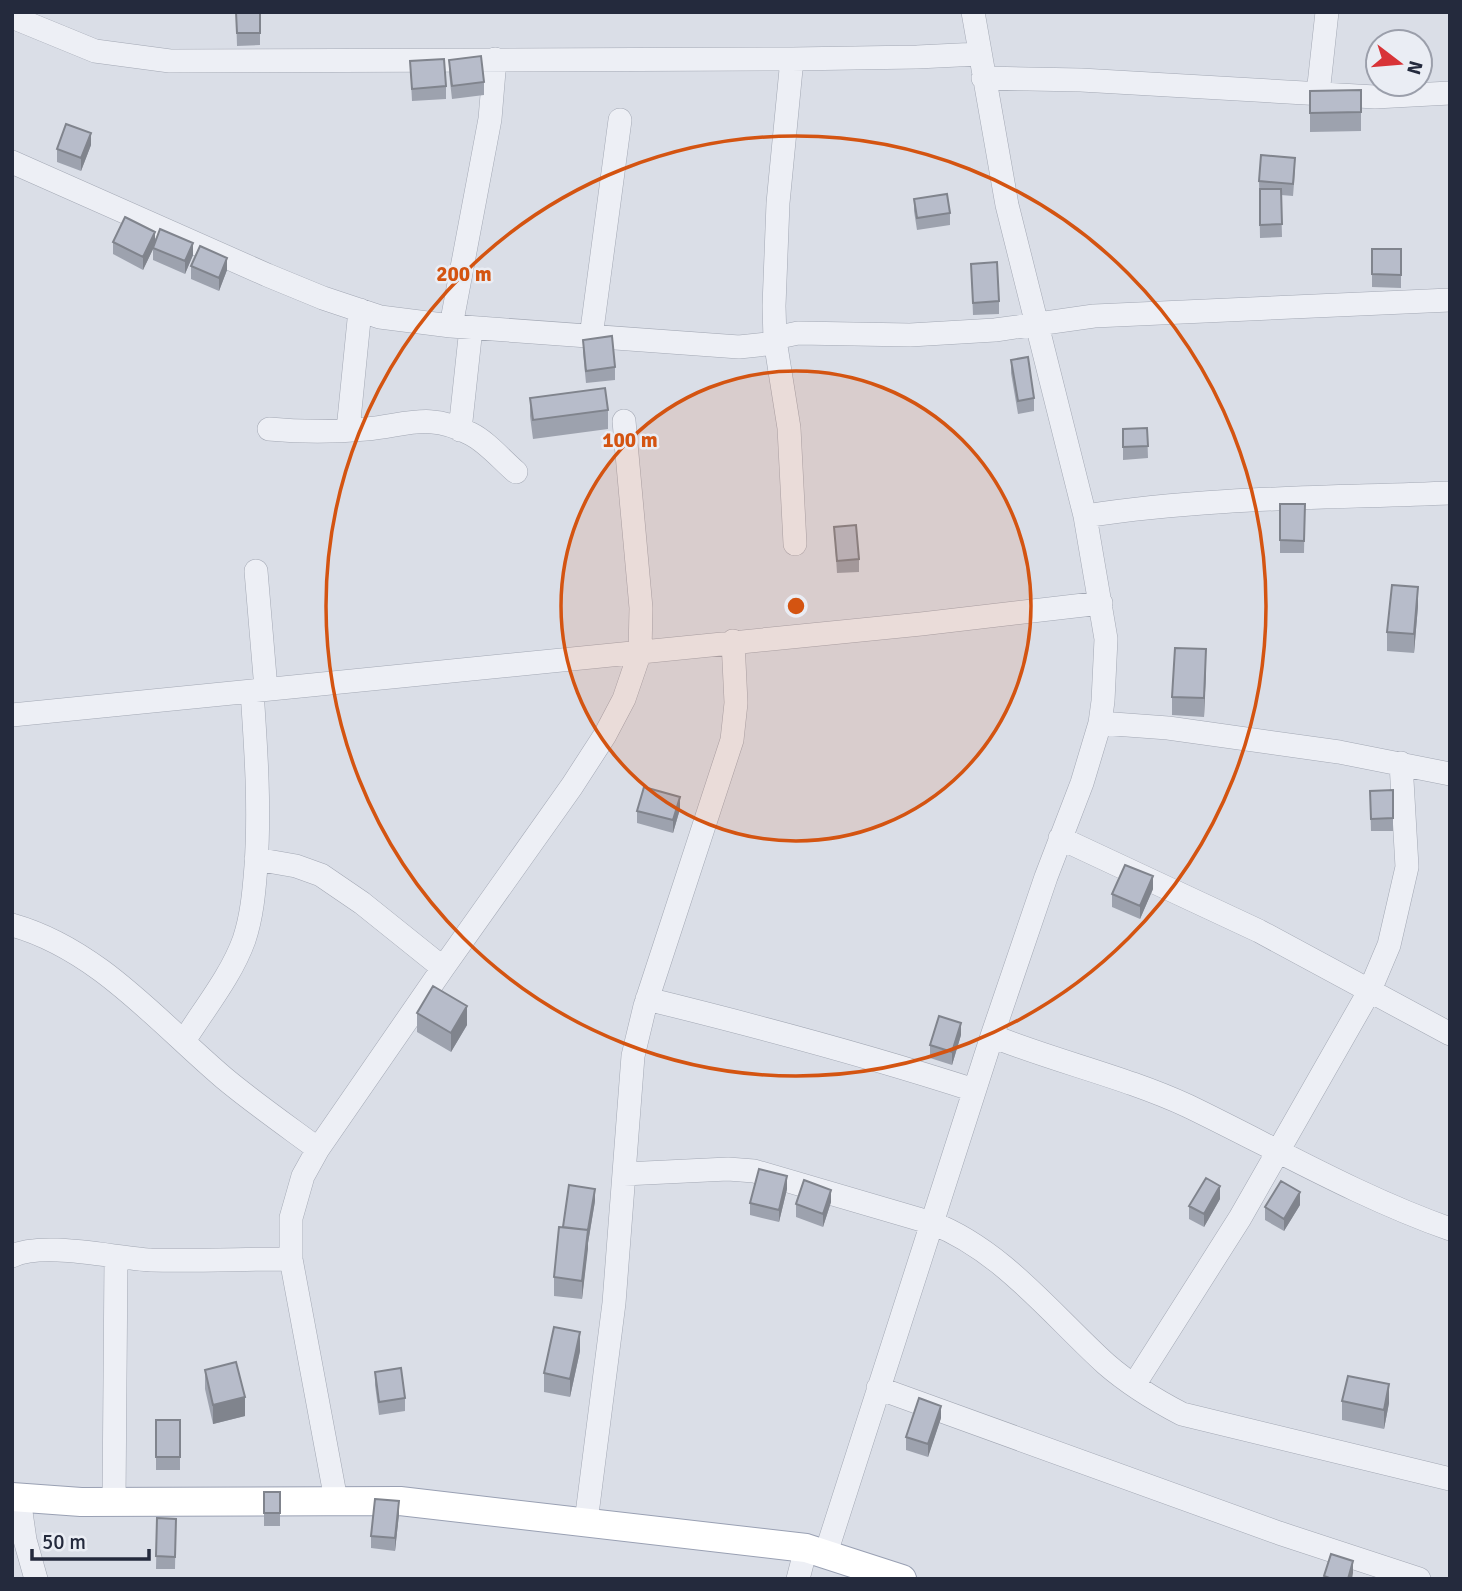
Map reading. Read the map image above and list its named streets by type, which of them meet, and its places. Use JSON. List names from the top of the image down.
{
  "scale_bar": "50 m",
  "north": "right",
  "rings": ["200 m", "100 m"]
}
